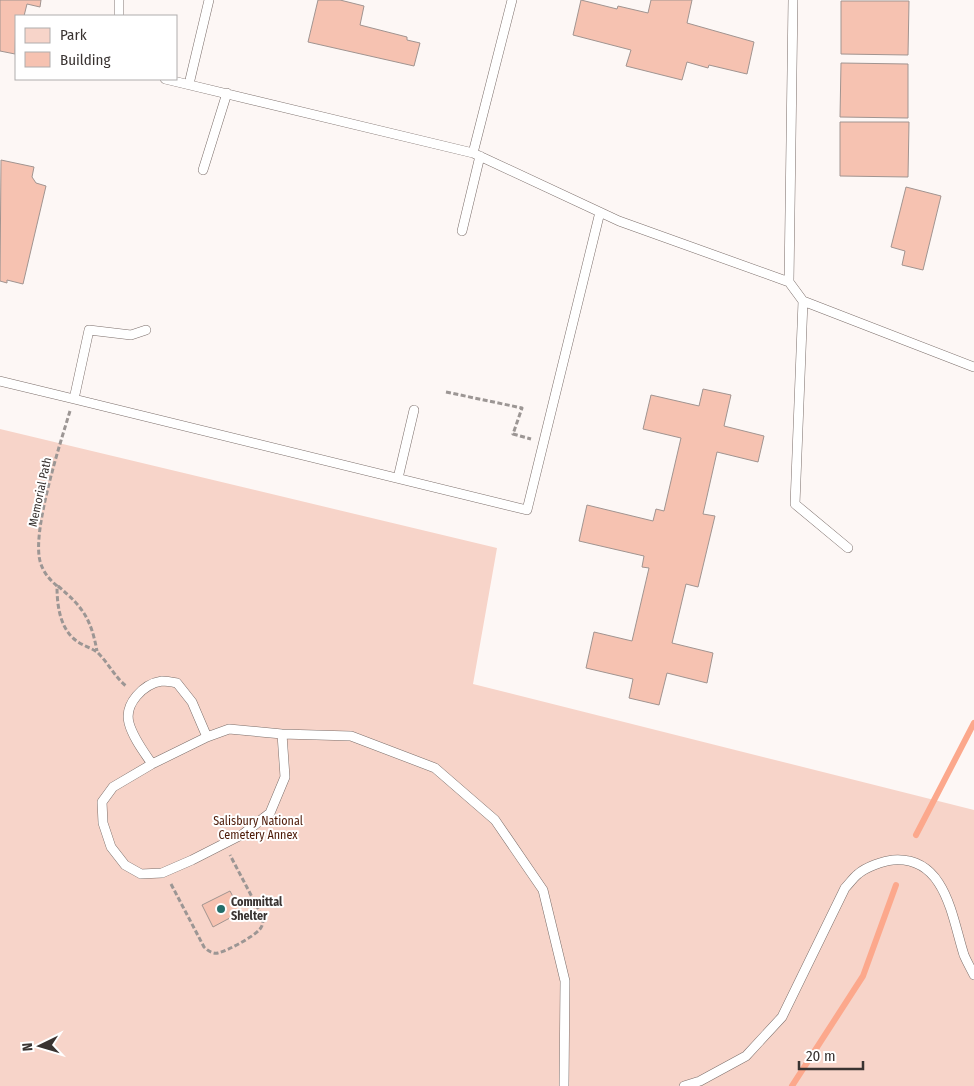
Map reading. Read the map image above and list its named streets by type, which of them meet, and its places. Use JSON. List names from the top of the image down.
{
  "streets": {
    "path": ["Memorial Path"]
  },
  "parks": ["Salisbury National Cemetery Annex"],
  "places": ["Committal Shelter"],
  "legend": ["Park", "Building"],
  "scale_bar": "20 m",
  "north": "left"
}
